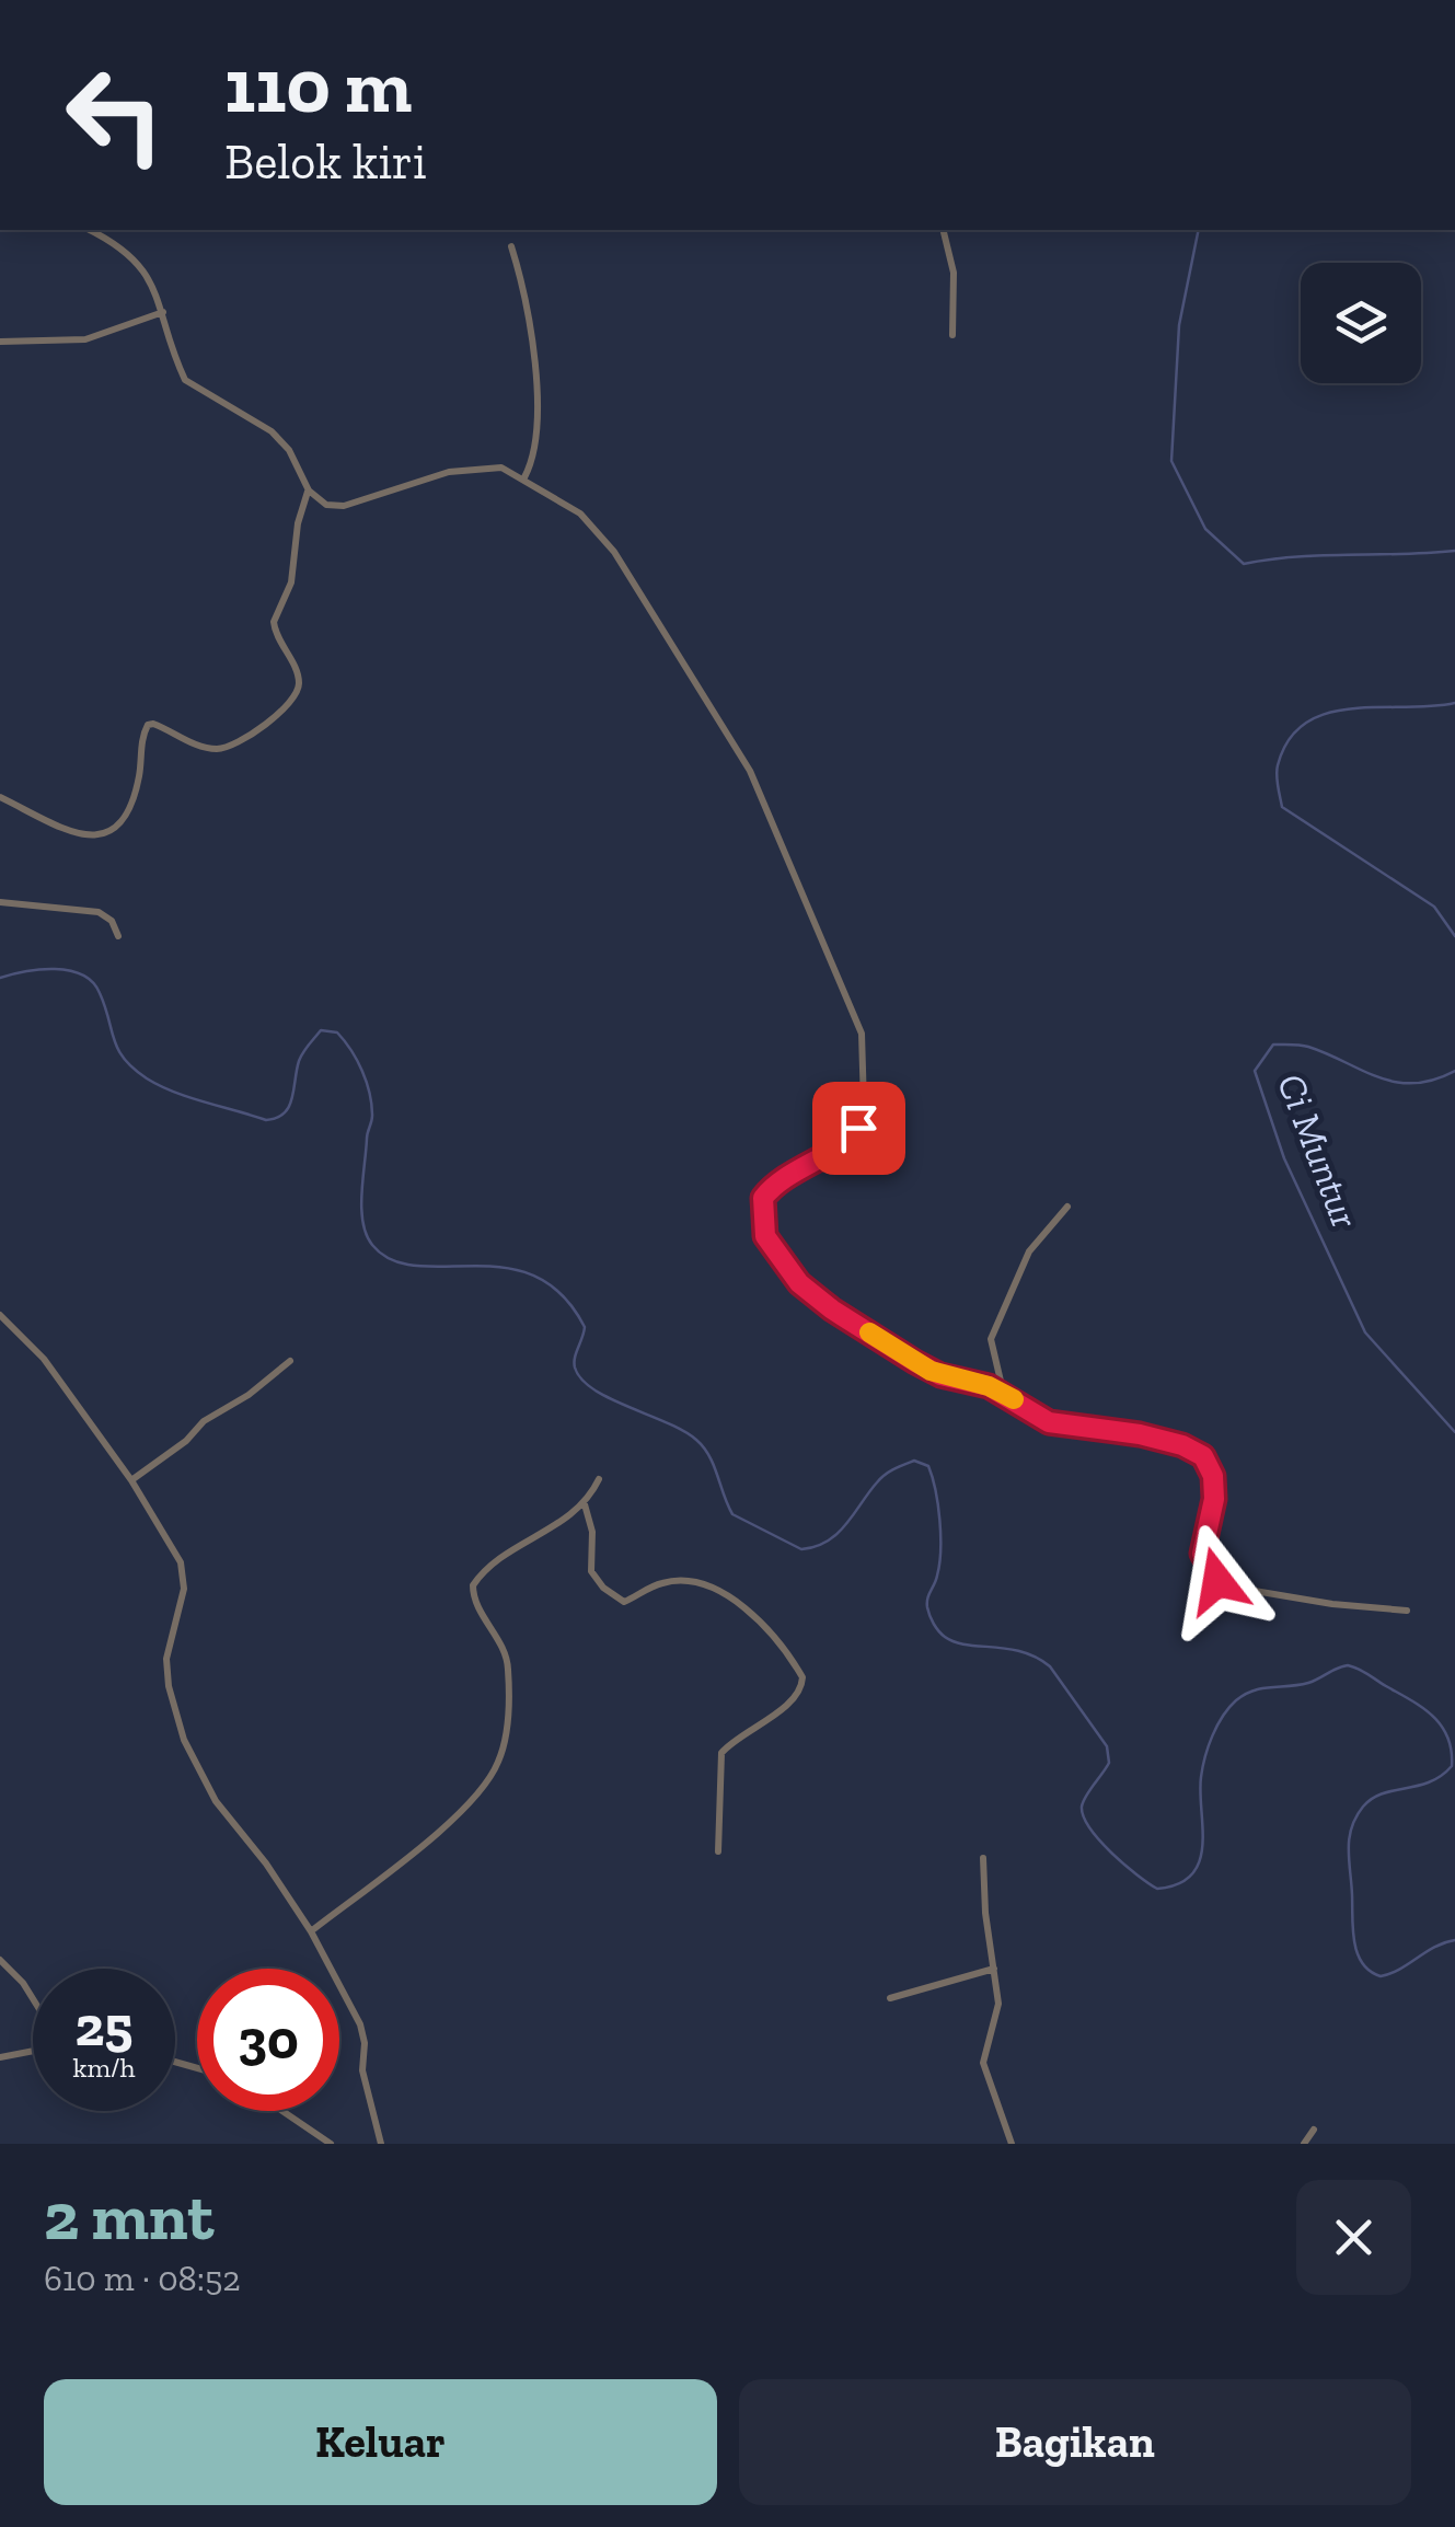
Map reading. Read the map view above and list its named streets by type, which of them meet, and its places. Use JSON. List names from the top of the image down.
{
  "water": ["Ci Muntur"],
  "page": {
    "turn": ["110 m", "Belok kiri"],
    "speed": "25 km/h",
    "limit": "30",
    "heading": ["2 mnt", "610 m · 08:52"],
    "buttons": ["Keluar", "Bagikan"]
  }
}
